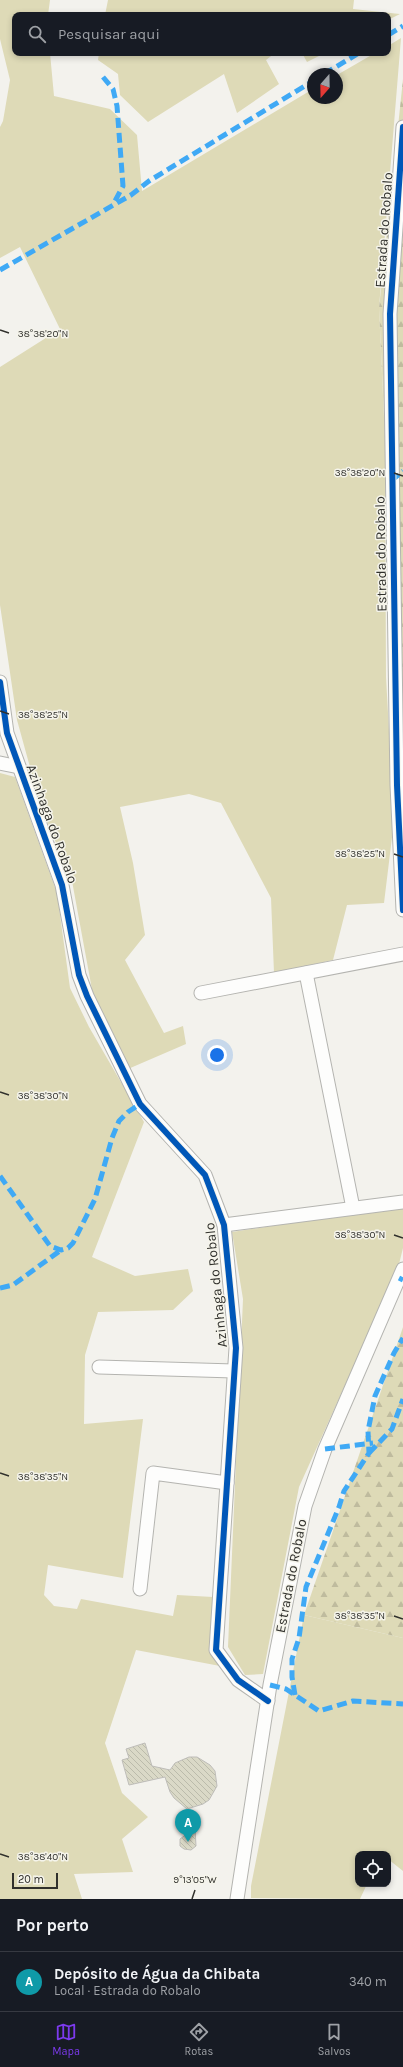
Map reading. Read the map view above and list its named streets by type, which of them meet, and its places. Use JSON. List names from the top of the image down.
{
  "streets": {
    "street": ["Estrada do Robalo", "Azinhaga do Robalo"]
  },
  "crossings": [
    ["Estrada do Robalo", "Azinhaga do Robalo"]
  ],
  "scale_bar": "20 m",
  "north": "bottom",
  "page": {
    "search": "Pesquisar aqui",
    "pins": "A",
    "scale": "20 m",
    "heading": "Por perto",
    "list": [
      {
        "mark": "A",
        "name": "Depósito de Água da Chibata",
        "note": "Local · Estrada do Robalo",
        "value": "340 m"
      }
    ],
    "nav": ["Mapa", "Rotas", "Salvos"]
  },
  "coordinates": [
    "38°38'20\"N",
    "38°38'25\"N",
    "38°38'30\"N",
    "38°38'35\"N",
    "38°38'40\"N",
    "9°13'05\"W"
  ]
}
